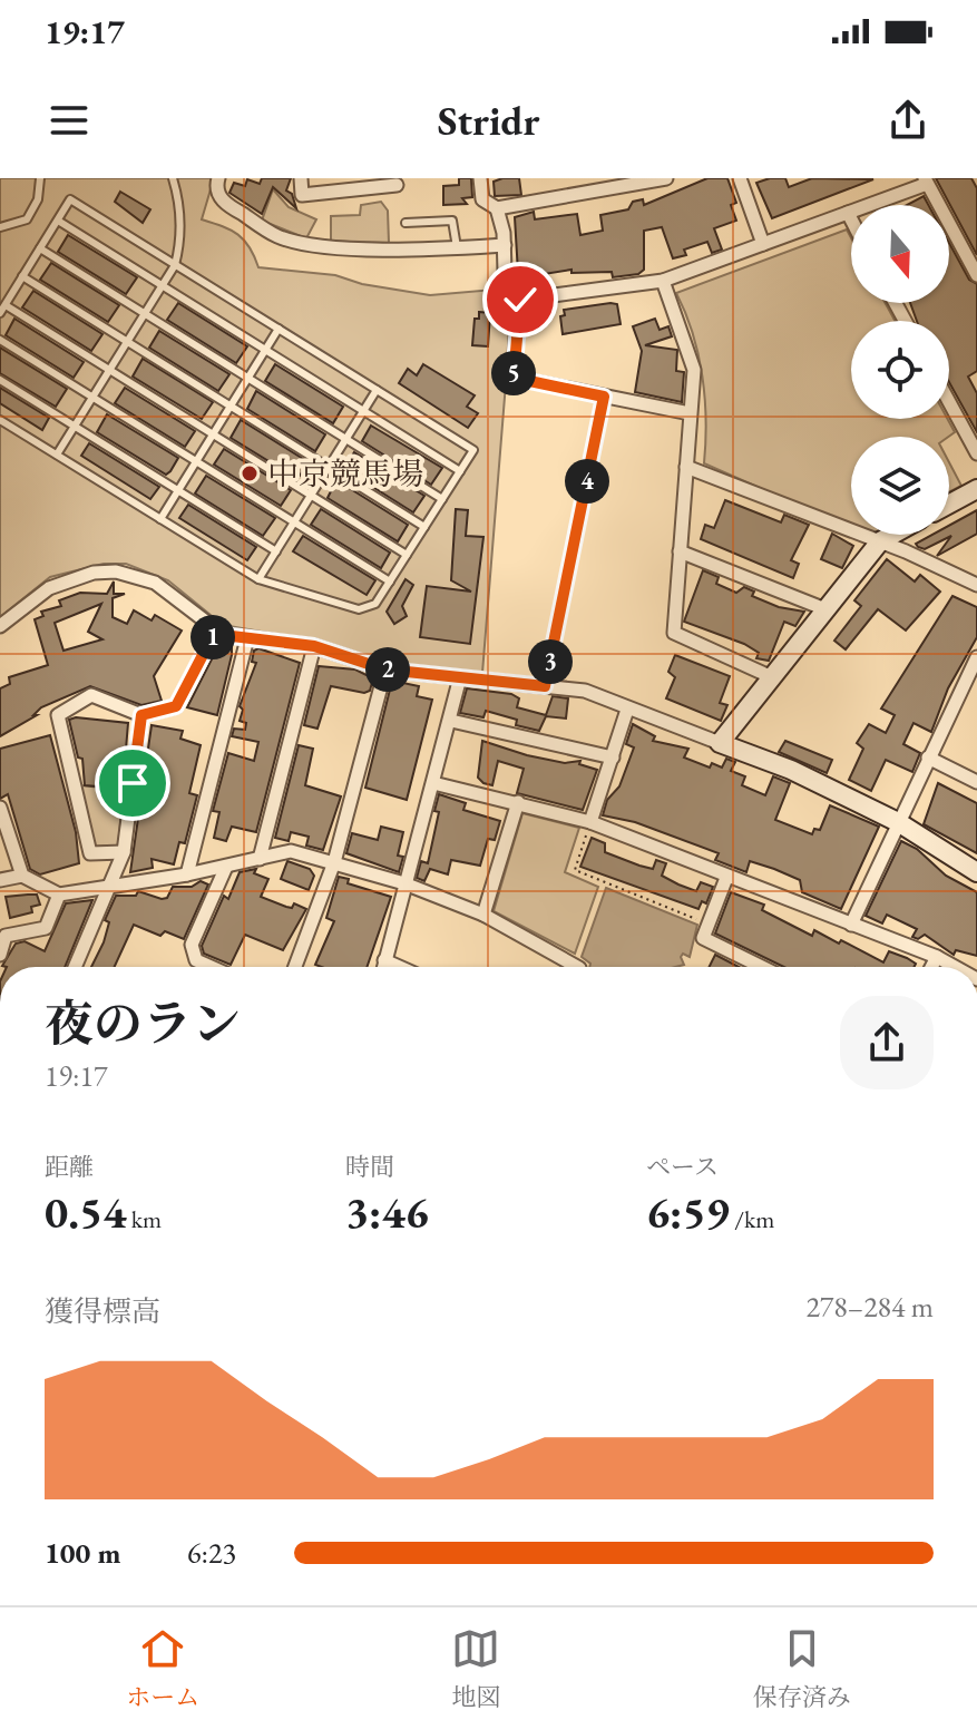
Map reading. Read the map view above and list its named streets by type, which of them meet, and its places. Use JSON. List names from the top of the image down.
{
  "places": ["中京競馬場"],
  "north": "bottom",
  "page": {
    "status": "19:17",
    "header": "Stridr",
    "pins": [
      "5",
      "4",
      "1",
      "3",
      "2"
    ],
    "heading": ["夜のラン", "19:17"],
    "stats": [
      ["距離", "0.54 km"],
      ["時間", "3:46"],
      ["ペース", "6:59 /km"]
    ],
    "chart": ["獲得標高", "278–284 m"],
    "list": [
      {
        "name": "100 m",
        "note": "6:23"
      }
    ],
    "tabs": ["ホーム", "地図", "保存済み"]
  }
}
